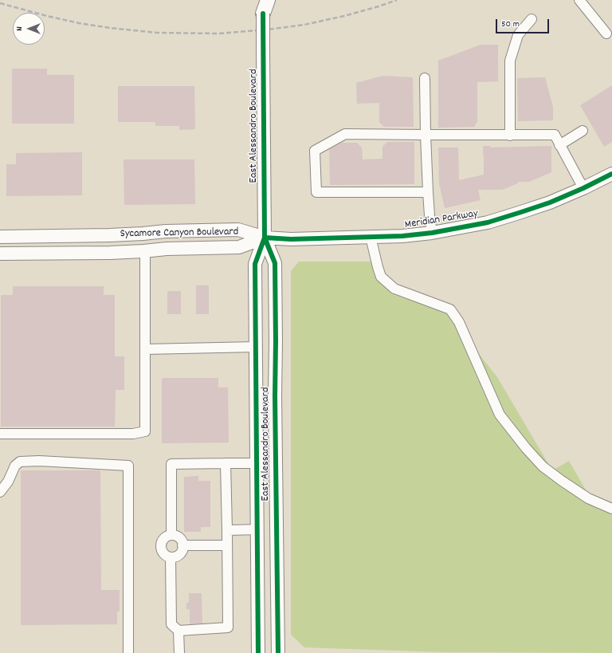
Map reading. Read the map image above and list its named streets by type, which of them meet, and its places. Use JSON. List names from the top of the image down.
{
  "streets": {
    "main road": ["East Alessandro Boulevard", "Meridian Parkway", "Sycamore Canyon Boulevard"]
  },
  "crossings": [
    ["East Alessandro Boulevard", "Meridian Parkway"],
    ["East Alessandro Boulevard", "Sycamore Canyon Boulevard"],
    ["Meridian Parkway", "Sycamore Canyon Boulevard"]
  ],
  "scale_bar": "50 m",
  "north": "left"
}
